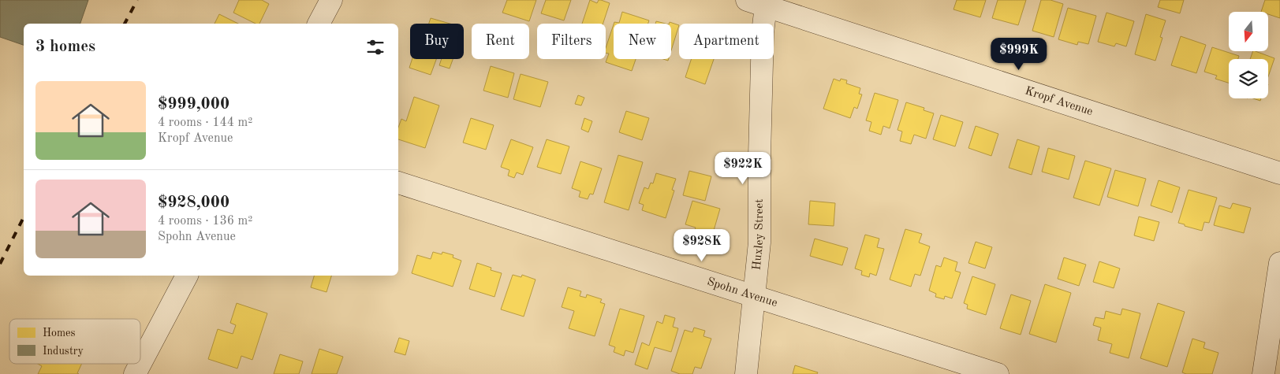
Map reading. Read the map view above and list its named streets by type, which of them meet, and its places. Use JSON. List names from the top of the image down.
{
  "streets": {
    "street": ["Kropf Avenue", "Huxley Street", "Spohn Avenue"]
  },
  "crossings": [
    ["Kropf Avenue", "Huxley Street"],
    ["Huxley Street", "Spohn Avenue"]
  ],
  "legend": ["Homes", "Industry"],
  "north": "bottom",
  "page": {
    "chip": [
      "Buy",
      "Rent",
      "Filters",
      "New",
      "Apartment"
    ],
    "heading": "3 homes",
    "price": ["$999K", "$922K", "$928K"],
    "list": [
      {
        "name": "$999,000",
        "note": "4 rooms · 144 m² · Kropf Avenue"
      },
      {
        "name": "$928,000",
        "note": "4 rooms · 136 m² · Spohn Avenue"
      }
    ]
  }
}
